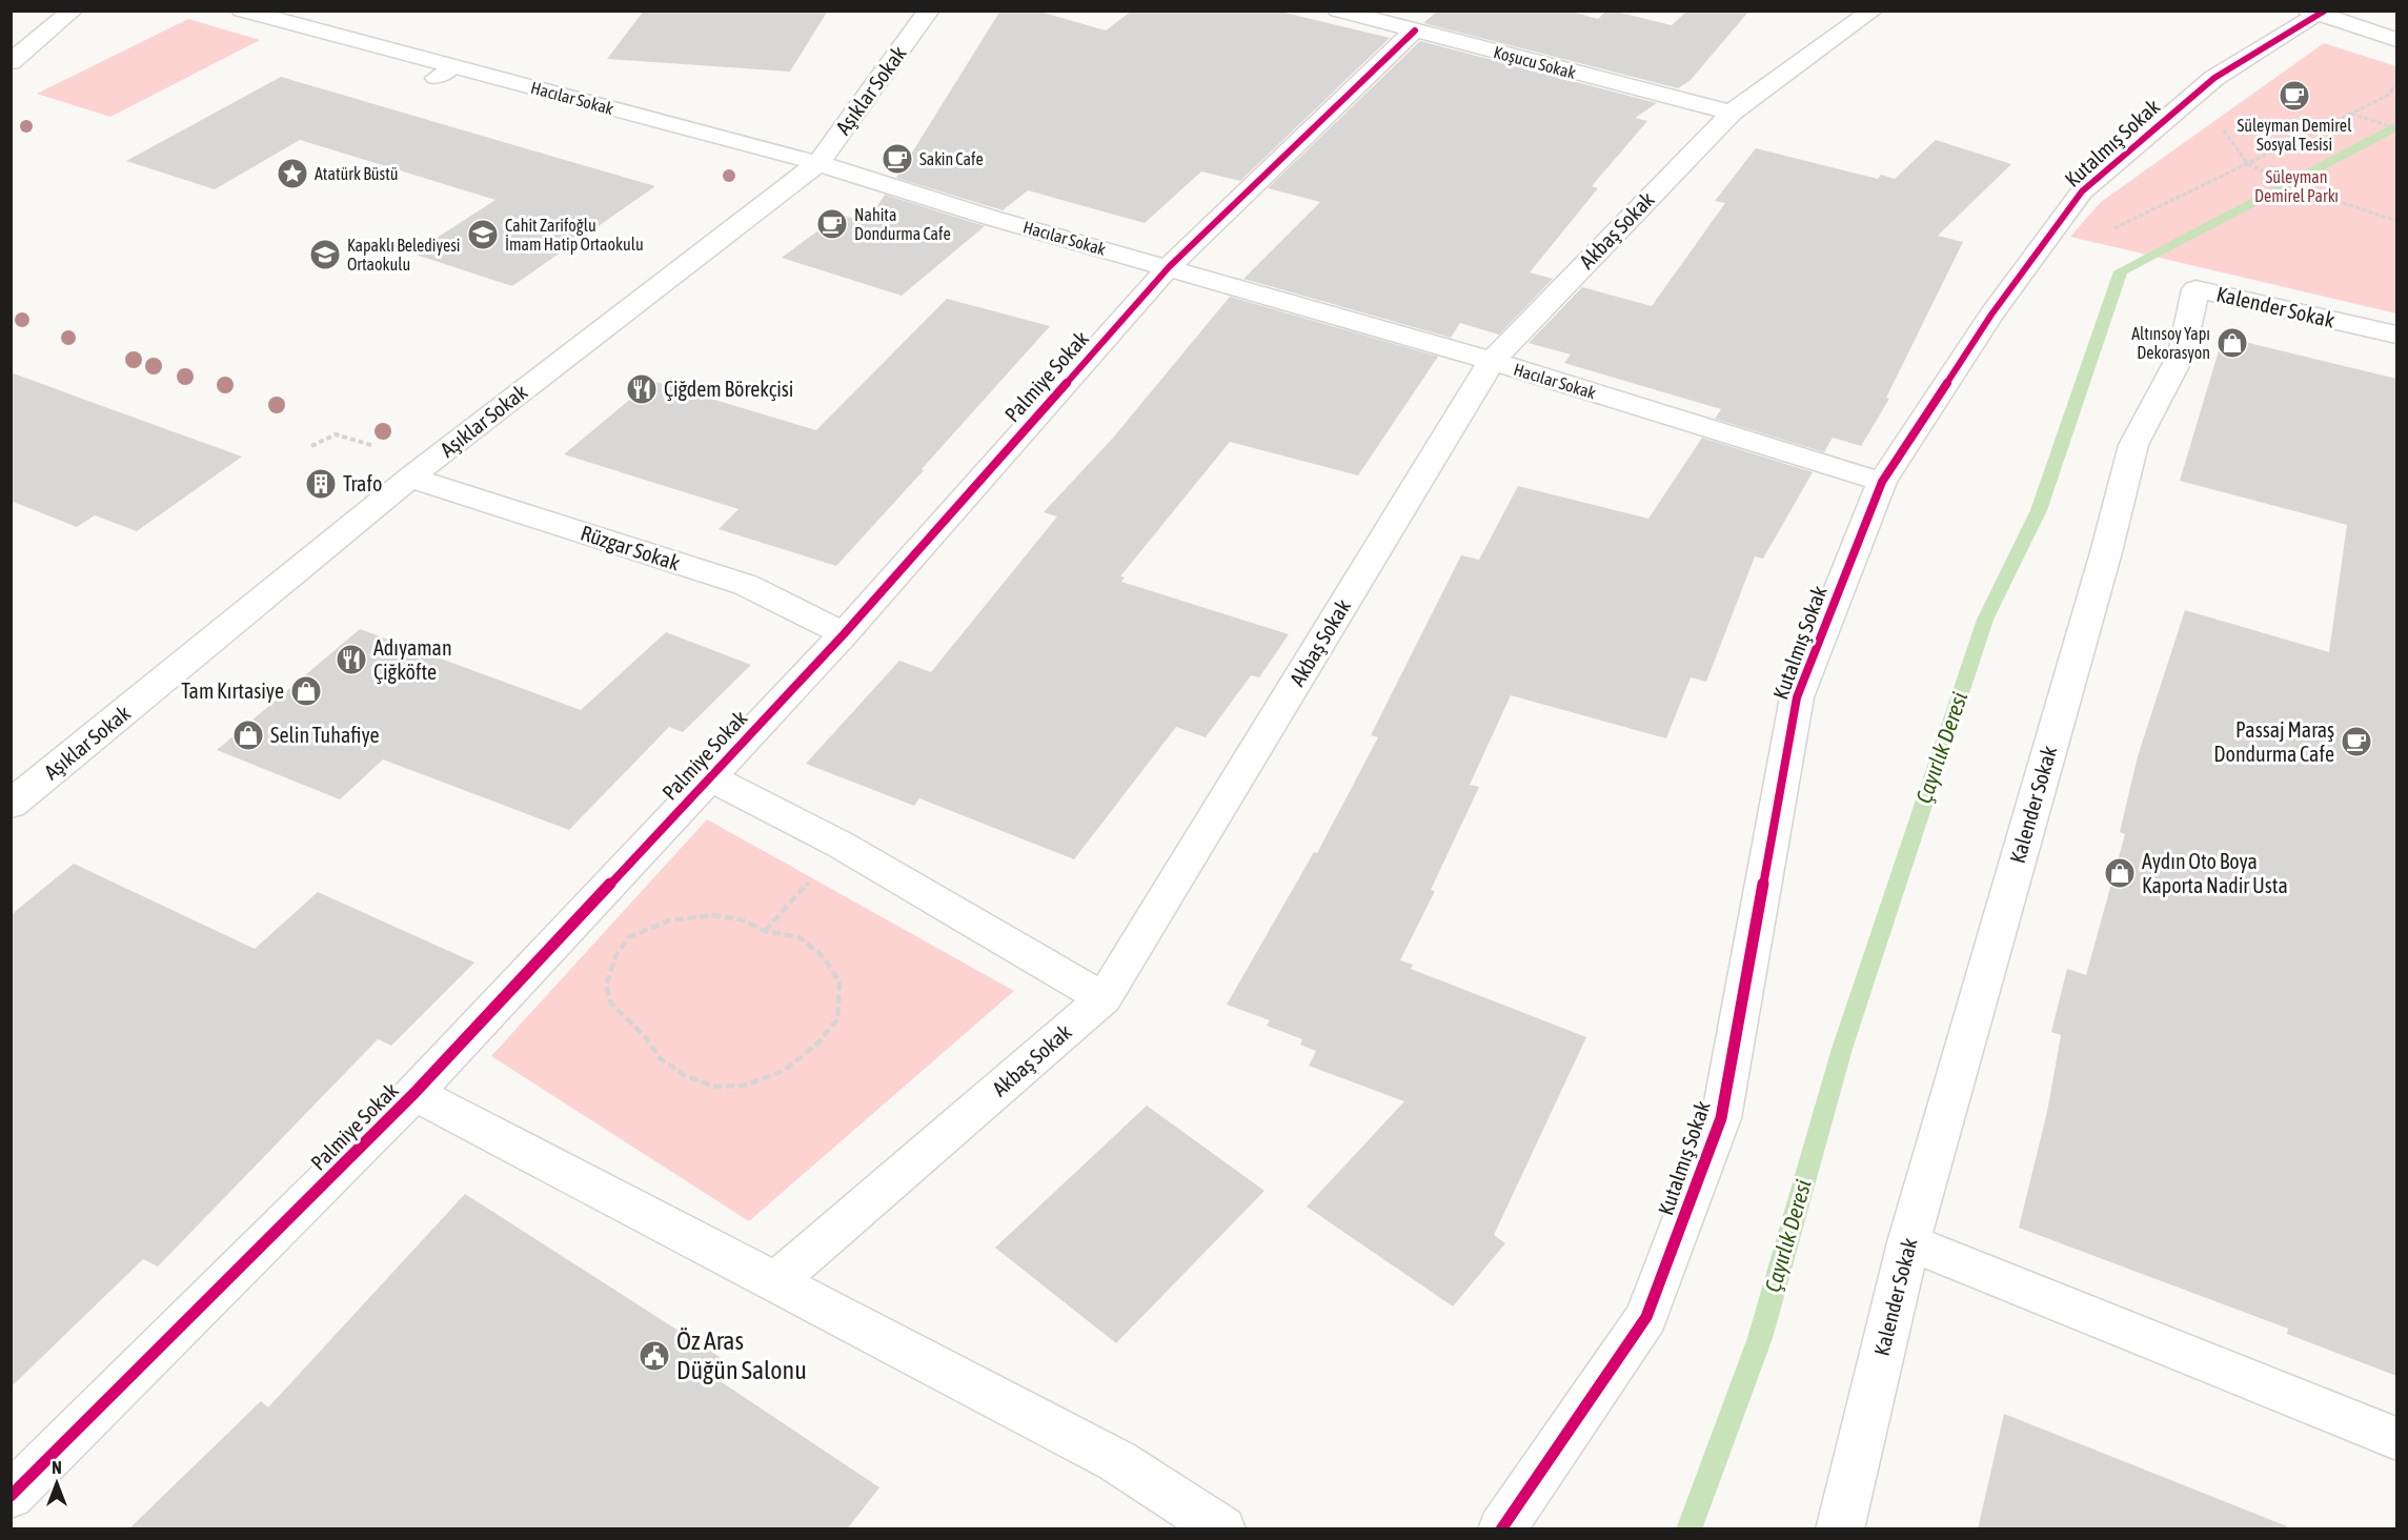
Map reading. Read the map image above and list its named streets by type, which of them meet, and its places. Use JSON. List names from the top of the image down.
{
  "streets": {
    "street": [
      "Koşucu Sokak",
      "Aşıklar Sokak",
      "Hacılar Sokak",
      "Kutalmış Sokak",
      "Akbaş Sokak",
      "Kalender Sokak",
      "Palmiye Sokak",
      "Rüzgar Sokak"
    ]
  },
  "crossings": [
    ["Koşucu Sokak", "Akbaş Sokak"],
    ["Koşucu Sokak", "Palmiye Sokak"],
    ["Aşıklar Sokak", "Hacılar Sokak"],
    ["Aşıklar Sokak", "Rüzgar Sokak"],
    ["Hacılar Sokak", "Kutalmış Sokak"],
    ["Hacılar Sokak", "Akbaş Sokak"],
    ["Hacılar Sokak", "Palmiye Sokak"],
    ["Palmiye Sokak", "Rüzgar Sokak"]
  ],
  "water": ["Çayırlık Deresi"],
  "parks": ["Süleyman Demirel Parkı"],
  "places": {
    "cafe": [
      "Süleyman Demirel Sosyal Tesisi",
      "Sakin Cafe",
      "Nahita Dondurma Cafe",
      "Passaj Maraş Dondurma Cafe"
    ],
    "place": ["Atatürk Büstü"],
    "school or university": ["Cahit Zarifoğlu İmam Hatip Ortaokulu", "Kapaklı Belediyesi Ortaokulu"],
    "shop": [
      "Altınsoy Yapı Dekorasyon",
      "Tam Kırtasiye",
      "Selin Tuhafiye",
      "Aydın Oto Boya Kaporta Nadir Usta"
    ],
    "restaurant": ["Çiğdem Börekçisi", "Adıyaman Çiğköfte"],
    "building": ["Trafo"],
    "public building": ["Öz Aras Düğün Salonu"]
  },
  "north": "top"
}
